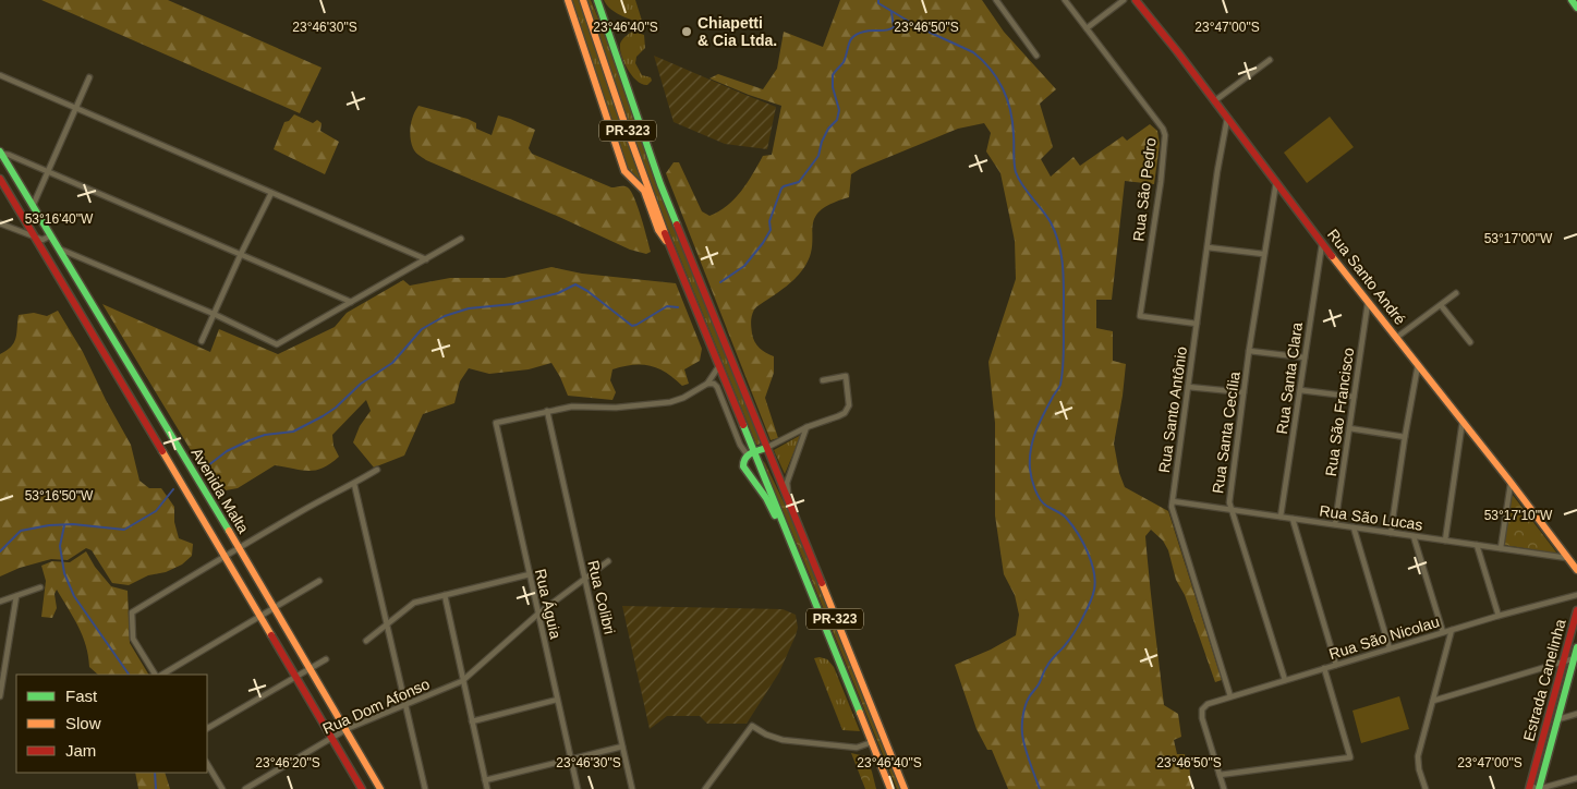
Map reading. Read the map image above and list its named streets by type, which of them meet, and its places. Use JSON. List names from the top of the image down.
{
  "streets": {
    "main road": [
      "PR-323",
      "Rua Santo André",
      "Avenida Malta",
      "Estrada Canelinha"
    ],
    "street": [
      "Rua São Pedro",
      "Rua Santa Clara",
      "Rua Santo Antônio",
      "Rua São Francisco",
      "Rua Santa Cecília",
      "Rua São Lucas",
      "Rua Colibri",
      "Rua Águia",
      "Rua São Nicolau",
      "Rua Dom Afonso"
    ]
  },
  "crossings": [
    ["Rua São Pedro", "Rua Santo Antônio"],
    ["Rua Santo André", "Rua Santa Clara"],
    ["Rua Santo André", "Rua Santo Antônio"],
    ["Rua Santo André", "Rua São Francisco"],
    ["Rua Santo André", "Rua Santa Cecília"],
    ["Rua Santo André", "Rua São Lucas"],
    ["Rua Santa Clara", "Rua São Lucas"],
    ["Rua Santo Antônio", "Rua São Lucas"],
    ["Rua Santo Antônio", "Rua São Nicolau"],
    ["Rua São Francisco", "Rua São Lucas"],
    ["Rua Santa Cecília", "Rua São Lucas"],
    ["Rua Santa Cecília", "Rua São Nicolau"],
    ["Avenida Malta", "Rua Dom Afonso"],
    ["Rua Colibri", "Rua Águia"],
    ["Rua Colibri", "Rua Dom Afonso"],
    ["Rua Águia", "Rua Dom Afonso"]
  ],
  "places": ["Chiapetti & Cia Ltda."],
  "legend": ["Fast", "Slow", "Jam"],
  "coordinates": [
    "23°46'30\"S",
    "23°46'40\"S",
    "23°46'50\"S",
    "23°47'00\"S",
    "53°16'40\"W",
    "53°17'00\"W",
    "53°16'50\"W",
    "53°17'10\"W",
    "23°46'20\"S"
  ]
}
